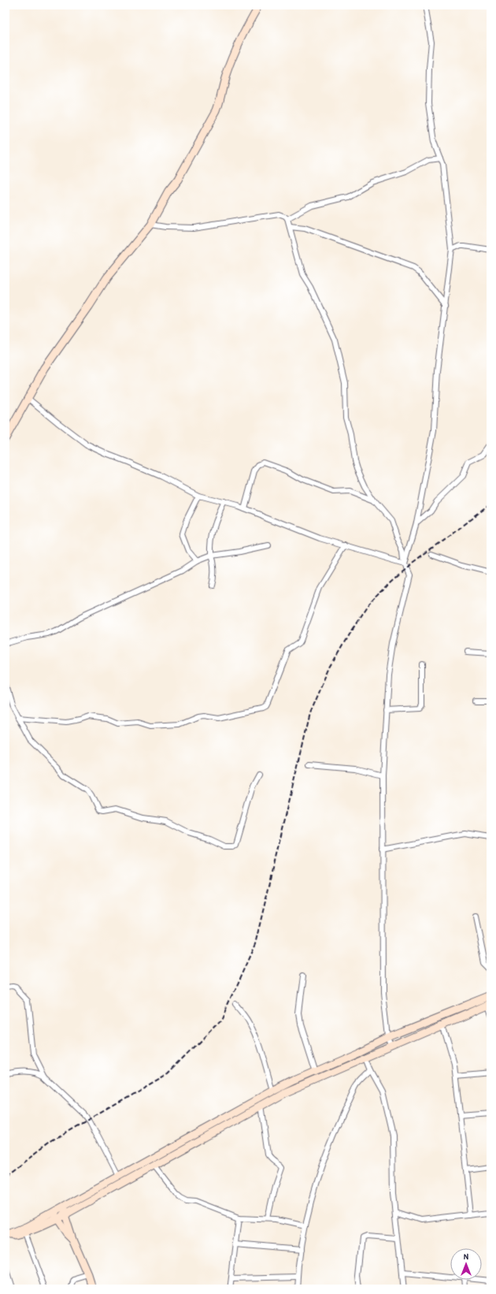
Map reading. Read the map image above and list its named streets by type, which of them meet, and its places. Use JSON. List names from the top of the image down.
{
  "north": "top"
}
